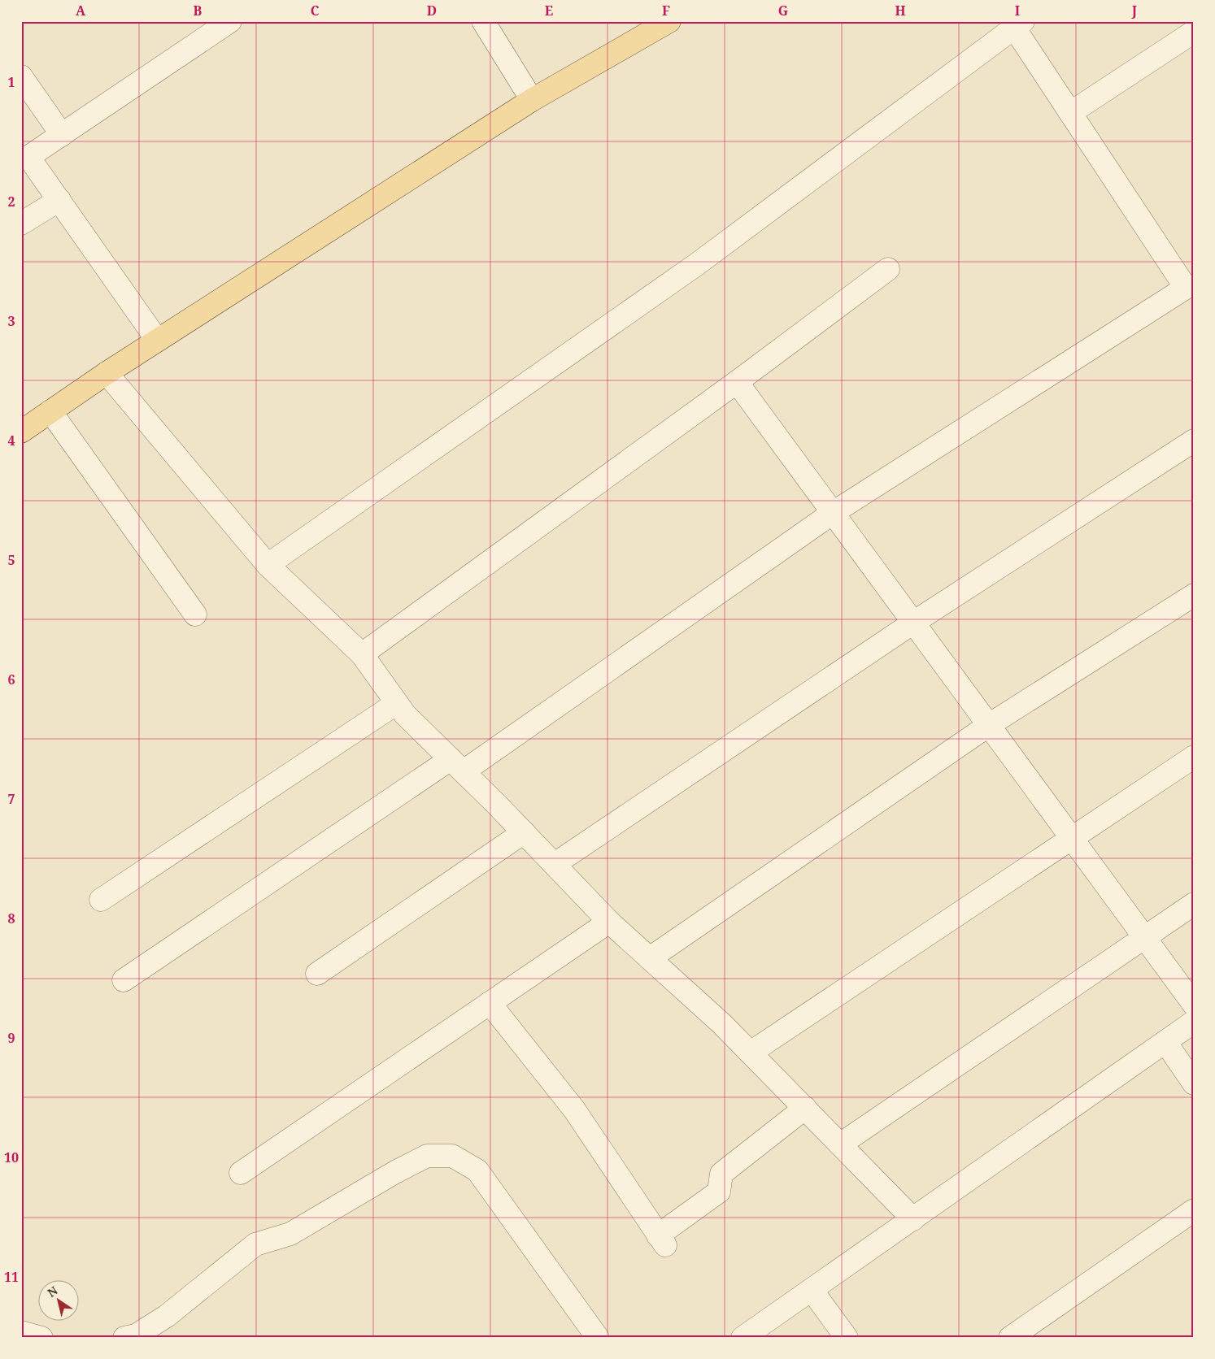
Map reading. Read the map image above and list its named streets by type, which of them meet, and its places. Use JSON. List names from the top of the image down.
{
  "north": "top left",
  "grid": {
    "columns": [
      "A",
      "B",
      "C",
      "D",
      "E",
      "F",
      "G",
      "H",
      "I",
      "J"
    ],
    "rows": [
      "1",
      "2",
      "3",
      "4",
      "5",
      "6",
      "7",
      "8",
      "9",
      "10",
      "11"
    ]
  }
}
